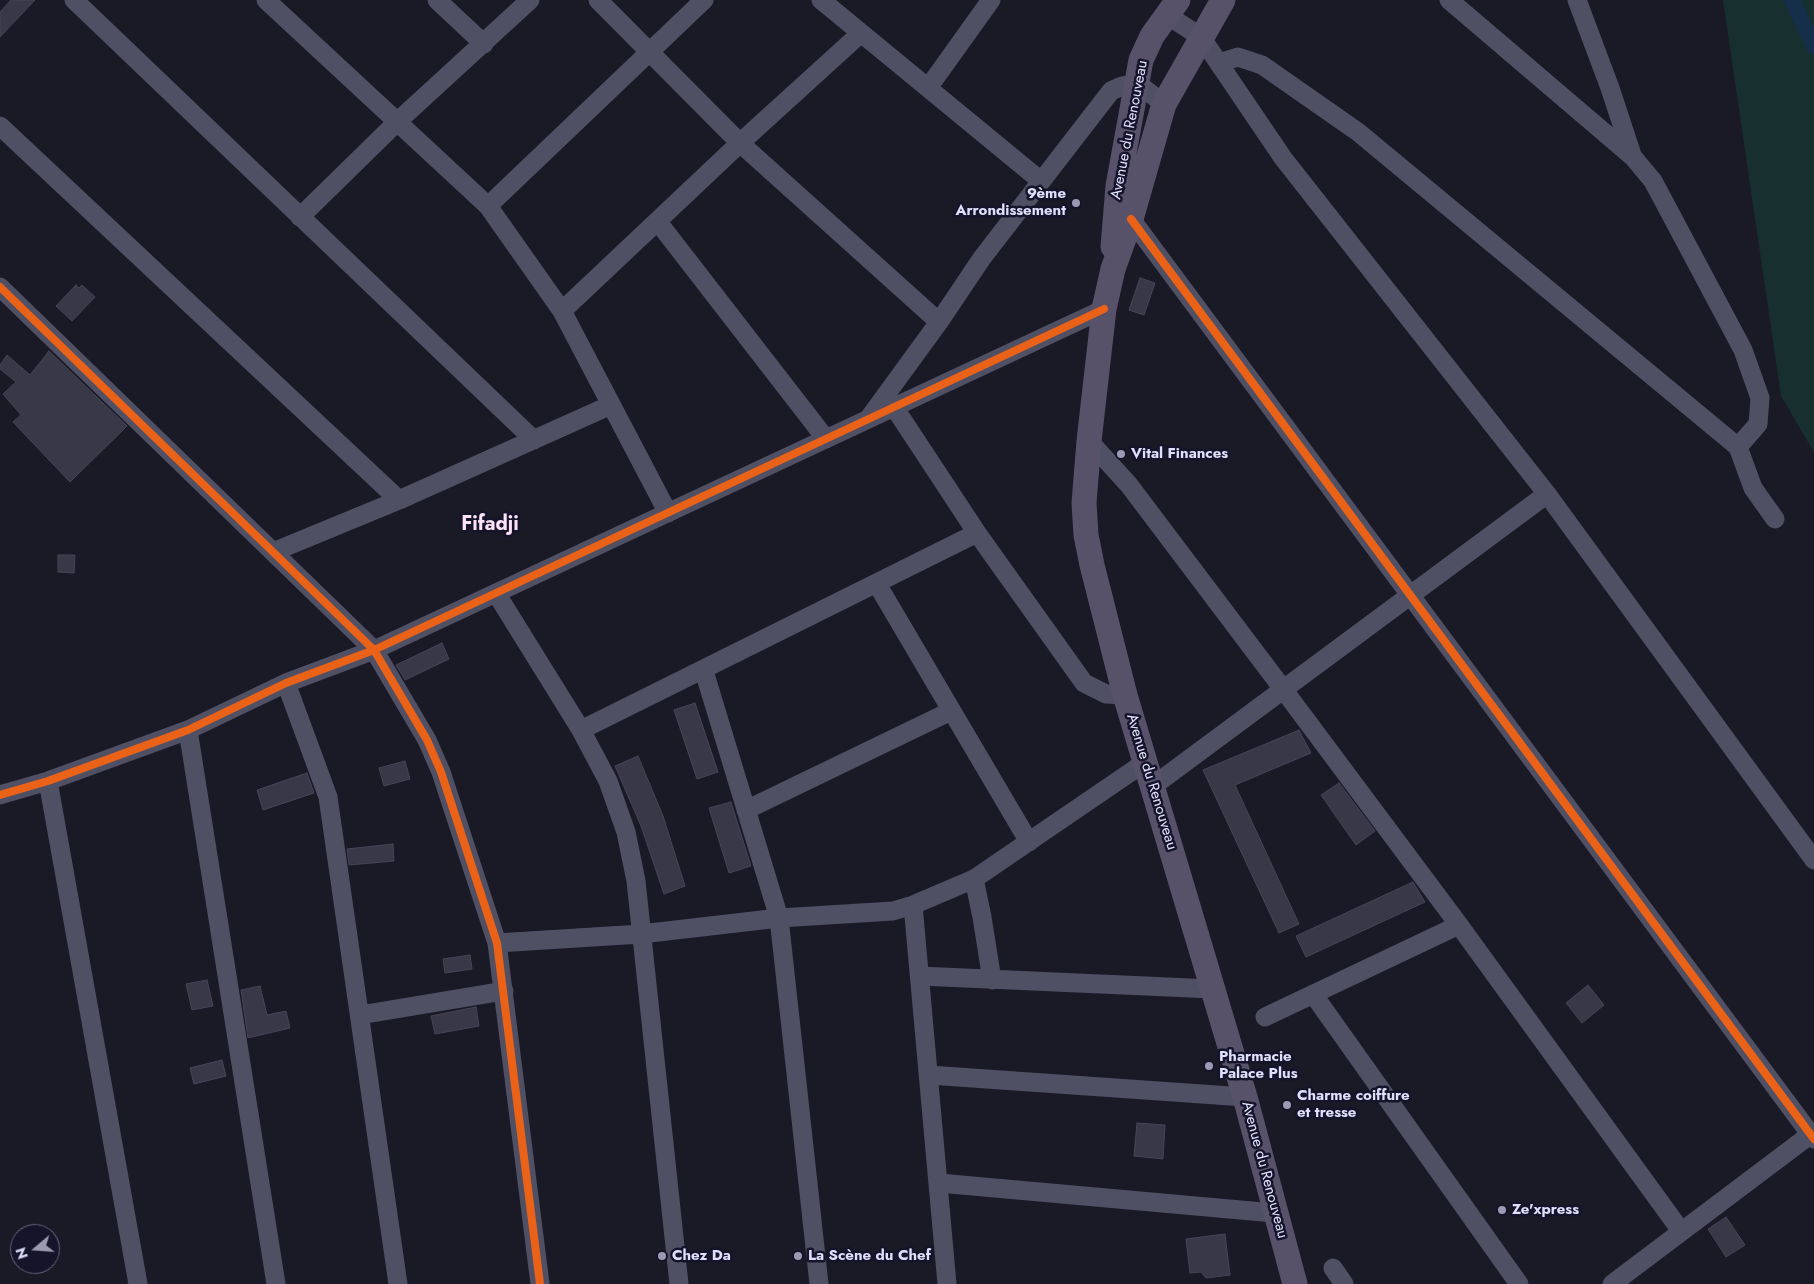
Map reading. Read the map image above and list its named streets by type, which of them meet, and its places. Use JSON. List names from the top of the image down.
{
  "streets": {
    "main road": ["Avenue du Renouveau"]
  },
  "districts": ["Fifadji"],
  "places": [
    "9ème Arrondissement",
    "Vital Finances",
    "Pharmacie Palace Plus",
    "Charme coiffure et tresse",
    "Ze'xpress",
    "Chez Da",
    "La Scène du Chef"
  ],
  "north": "left"
}
